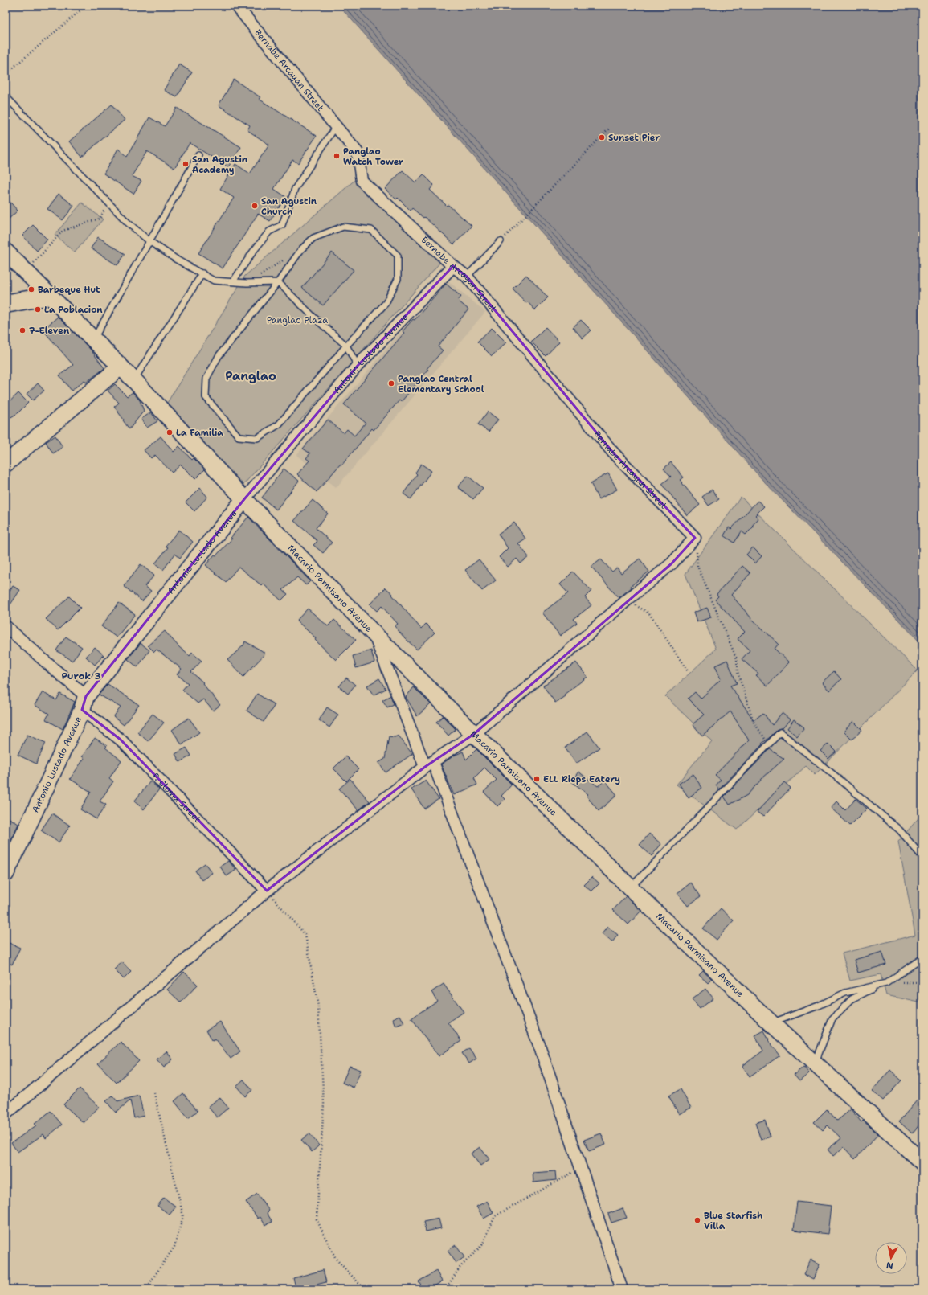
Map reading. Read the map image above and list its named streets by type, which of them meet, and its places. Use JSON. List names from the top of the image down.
{
  "streets": {
    "street": [
      "Bernabe Arcayan Street",
      "Antonio Lustado Avenue",
      "Macario Parmisano Avenue",
      "P. Cloma Street"
    ]
  },
  "crossings": [
    ["Bernabe Arcayan Street", "Antonio Lustado Avenue"],
    ["Antonio Lustado Avenue", "Macario Parmisano Avenue"],
    ["Antonio Lustado Avenue", "P. Cloma Street"]
  ],
  "districts": ["Panglao", "Purok 3"],
  "parks": ["Panglao Plaza"],
  "places": [
    "Sunset Pier",
    "Panglao Watch Tower",
    "San Agustin Academy",
    "San Agustin Church",
    "Barbeque Hut",
    "La Poblacion",
    "7-Eleven",
    "Panglao Central Elementary School",
    "La Familia",
    "ELL Rieps Eatery",
    "Blue Starfish Villa"
  ],
  "north": "bottom"
}
